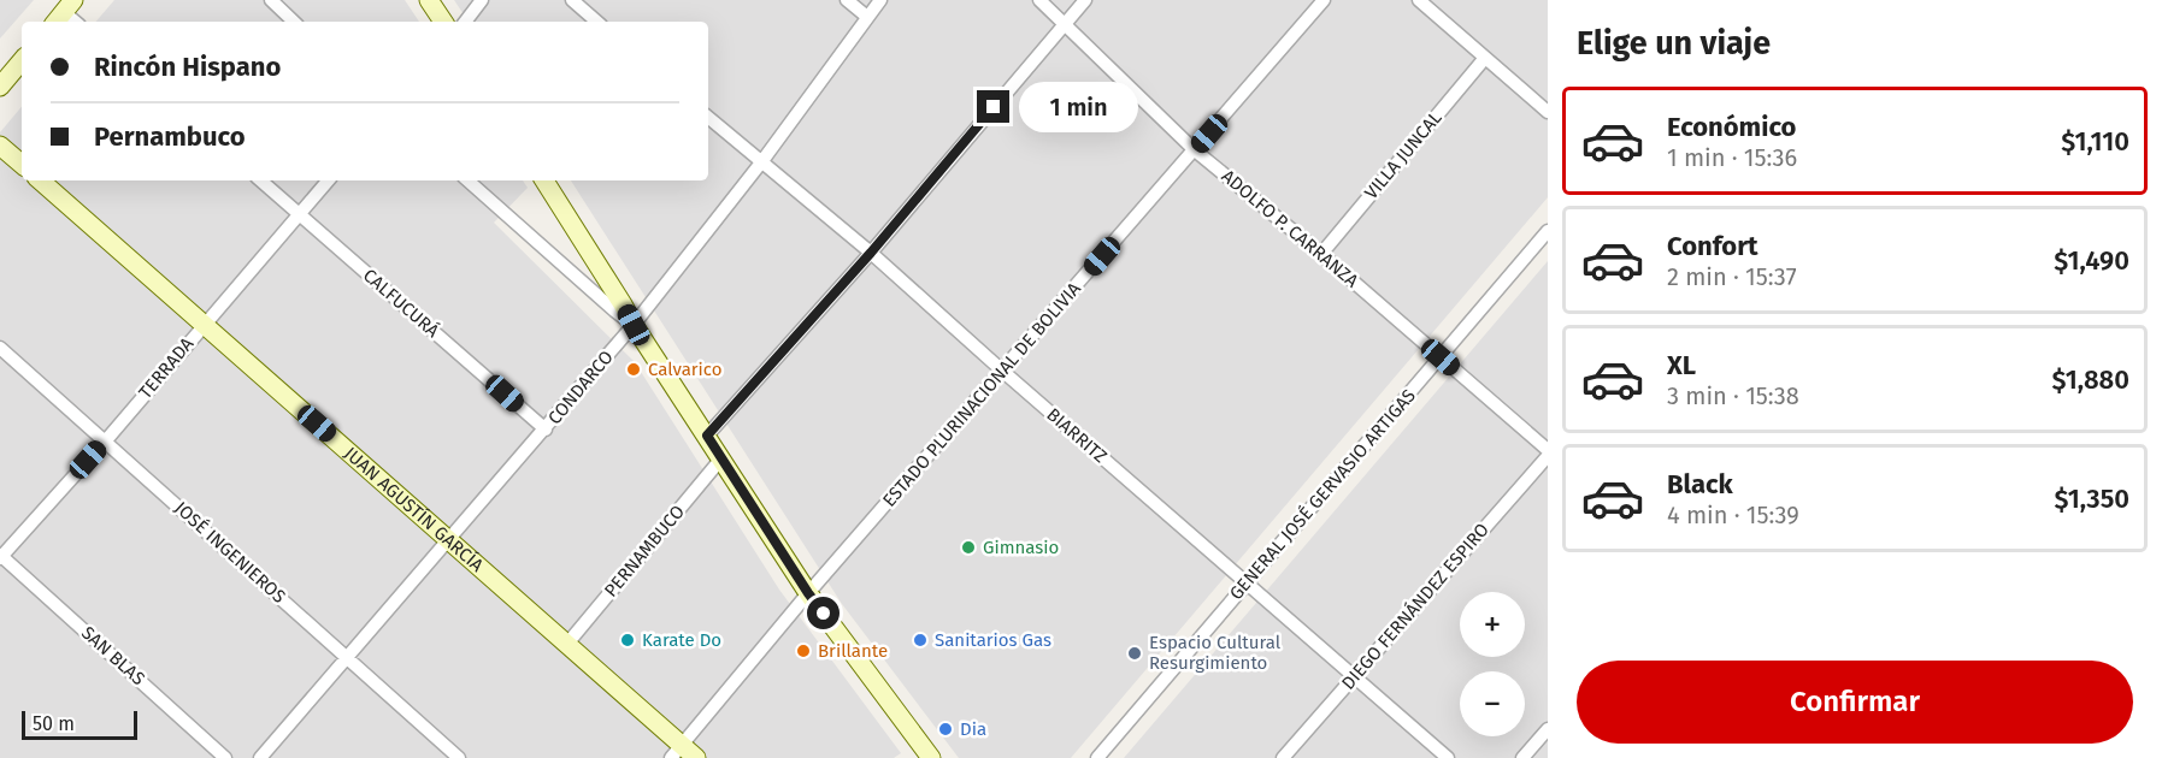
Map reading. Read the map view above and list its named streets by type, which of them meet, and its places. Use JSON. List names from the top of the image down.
{
  "streets": {
    "street": [
      "VILLA JUNCAL",
      "ADOLFO P. CARRANZA",
      "CALFUCURÁ",
      "TERRADA",
      "CONDARCO",
      "ESTADO PLURINACIONAL DE BOLIVIA",
      "BIARRITZ",
      "GENERAL JOSÉ GERVASIO ARTIGAS",
      "JUAN AGUSTÍN GARCÍA",
      "PERNAMBUCO",
      "JOSÉ INGENIEROS",
      "DIEGO FERNÁNDEZ ESPIRO",
      "SAN BLAS"
    ]
  },
  "crossings": [
    ["VILLA JUNCAL", "ADOLFO P. CARRANZA"],
    ["ADOLFO P. CARRANZA", "ESTADO PLURINACIONAL DE BOLIVIA"],
    ["ADOLFO P. CARRANZA", "GENERAL JOSÉ GERVASIO ARTIGAS"],
    ["CALFUCURÁ", "TERRADA"],
    ["CALFUCURÁ", "CONDARCO"],
    ["TERRADA", "JUAN AGUSTÍN GARCÍA"],
    ["TERRADA", "JOSÉ INGENIEROS"],
    ["TERRADA", "SAN BLAS"],
    ["CONDARCO", "BIARRITZ"],
    ["CONDARCO", "JUAN AGUSTÍN GARCÍA"],
    ["CONDARCO", "JOSÉ INGENIEROS"],
    ["ESTADO PLURINACIONAL DE BOLIVIA", "BIARRITZ"],
    ["ESTADO PLURINACIONAL DE BOLIVIA", "JUAN AGUSTÍN GARCÍA"],
    ["BIARRITZ", "GENERAL JOSÉ GERVASIO ARTIGAS"],
    ["BIARRITZ", "DIEGO FERNÁNDEZ ESPIRO"],
    ["JUAN AGUSTÍN GARCÍA", "PERNAMBUCO"]
  ],
  "places": [
    "Calvarico",
    "Gimnasio",
    "Karate Do",
    "Sanitarios Gas",
    "Brillante",
    "Espacio Cultural Resurgimiento",
    "Dia"
  ],
  "scale_bar": "50 m",
  "page": {
    "heading": "Elige un viaje",
    "banner": ["Rincón Hispano", "Pernambuco"],
    "bubble": "1 min",
    "list": [
      {
        "name": "Económico",
        "note": "1 min · 15:36",
        "value": "$1,110"
      },
      {
        "name": "Confort",
        "note": "2 min · 15:37",
        "value": "$1,490"
      },
      {
        "name": "XL",
        "note": "3 min · 15:38",
        "value": "$1,880"
      },
      {
        "name": "Black",
        "note": "4 min · 15:39",
        "value": "$1,350"
      }
    ],
    "map_buttons": ["+", "−"],
    "buttons": "Confirmar",
    "scale": "50 m"
  }
}
